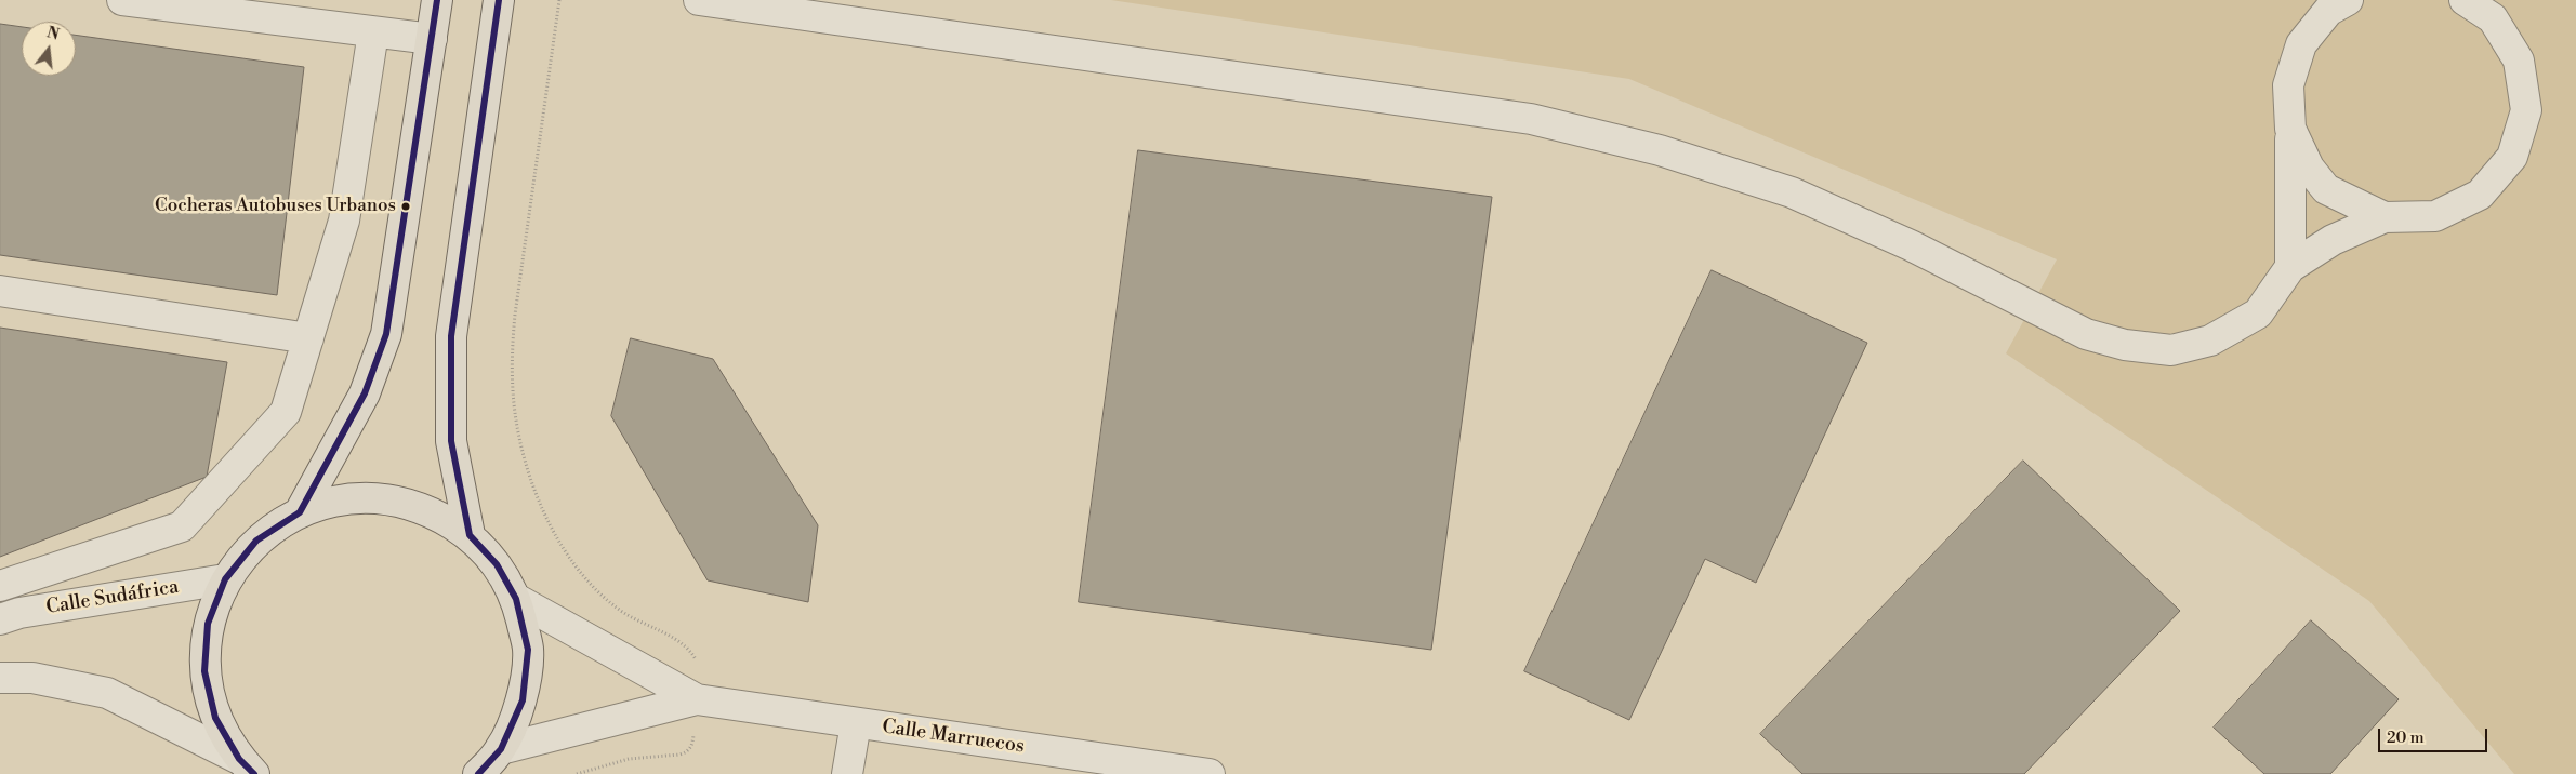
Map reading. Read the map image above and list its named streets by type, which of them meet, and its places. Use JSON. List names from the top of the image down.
{
  "streets": {
    "street": ["Calle Sudáfrica", "Calle Marruecos"]
  },
  "places": ["Cocheras Autobuses Urbanos"],
  "scale_bar": "20 m",
  "north": "top"
}
